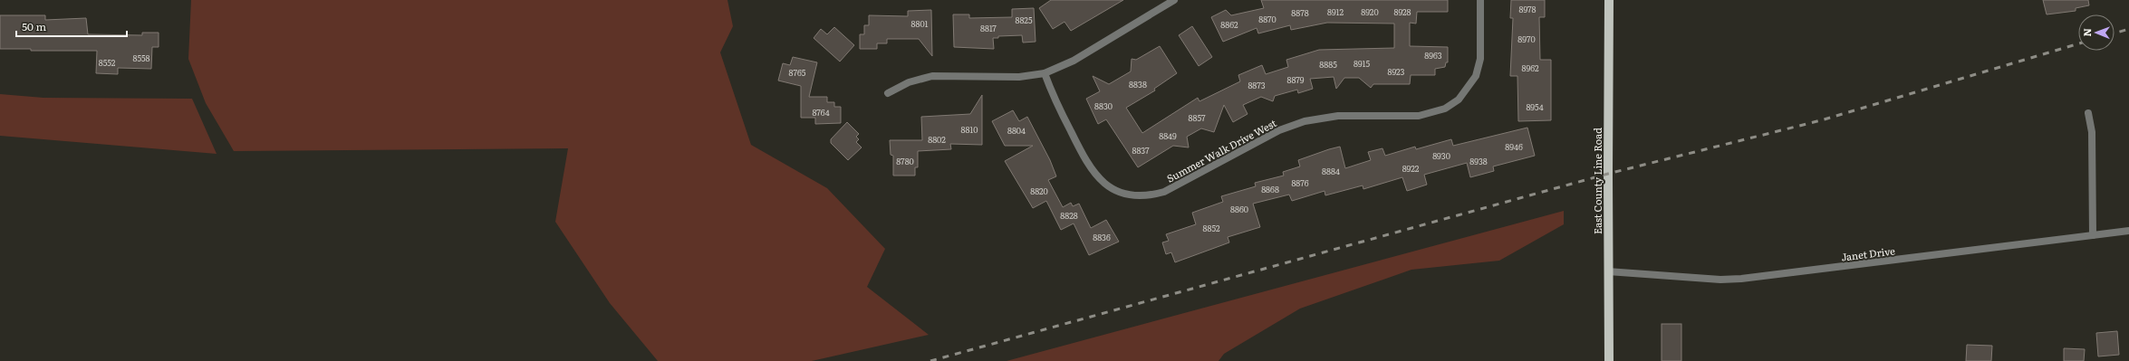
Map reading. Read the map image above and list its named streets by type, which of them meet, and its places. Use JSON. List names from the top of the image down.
{
  "streets": {
    "main road": ["East County Line Road"],
    "street": ["Summer Walk Drive West", "Janet Drive"]
  },
  "crossings": [
    ["East County Line Road", "Janet Drive"]
  ],
  "house_numbers": [
    "8978",
    "8912",
    "8920",
    "8928",
    "8878",
    "8870",
    "8825",
    "8801",
    "8862",
    "8817",
    "8970",
    "8963",
    "8558",
    "8552",
    "8915",
    "8885",
    "8962",
    "8923",
    "8765",
    "8879",
    "8838",
    "8873",
    "8830",
    "8954",
    "8764",
    "8857",
    "8810",
    "8804",
    "8849",
    "8802",
    "8946",
    "8837",
    "8930",
    "8780",
    "8938",
    "8922",
    "8884",
    "8876",
    "8868",
    "8820",
    "8860",
    "8828",
    "8852",
    "8836"
  ],
  "scale_bar": "50 m",
  "north": "left"
}
